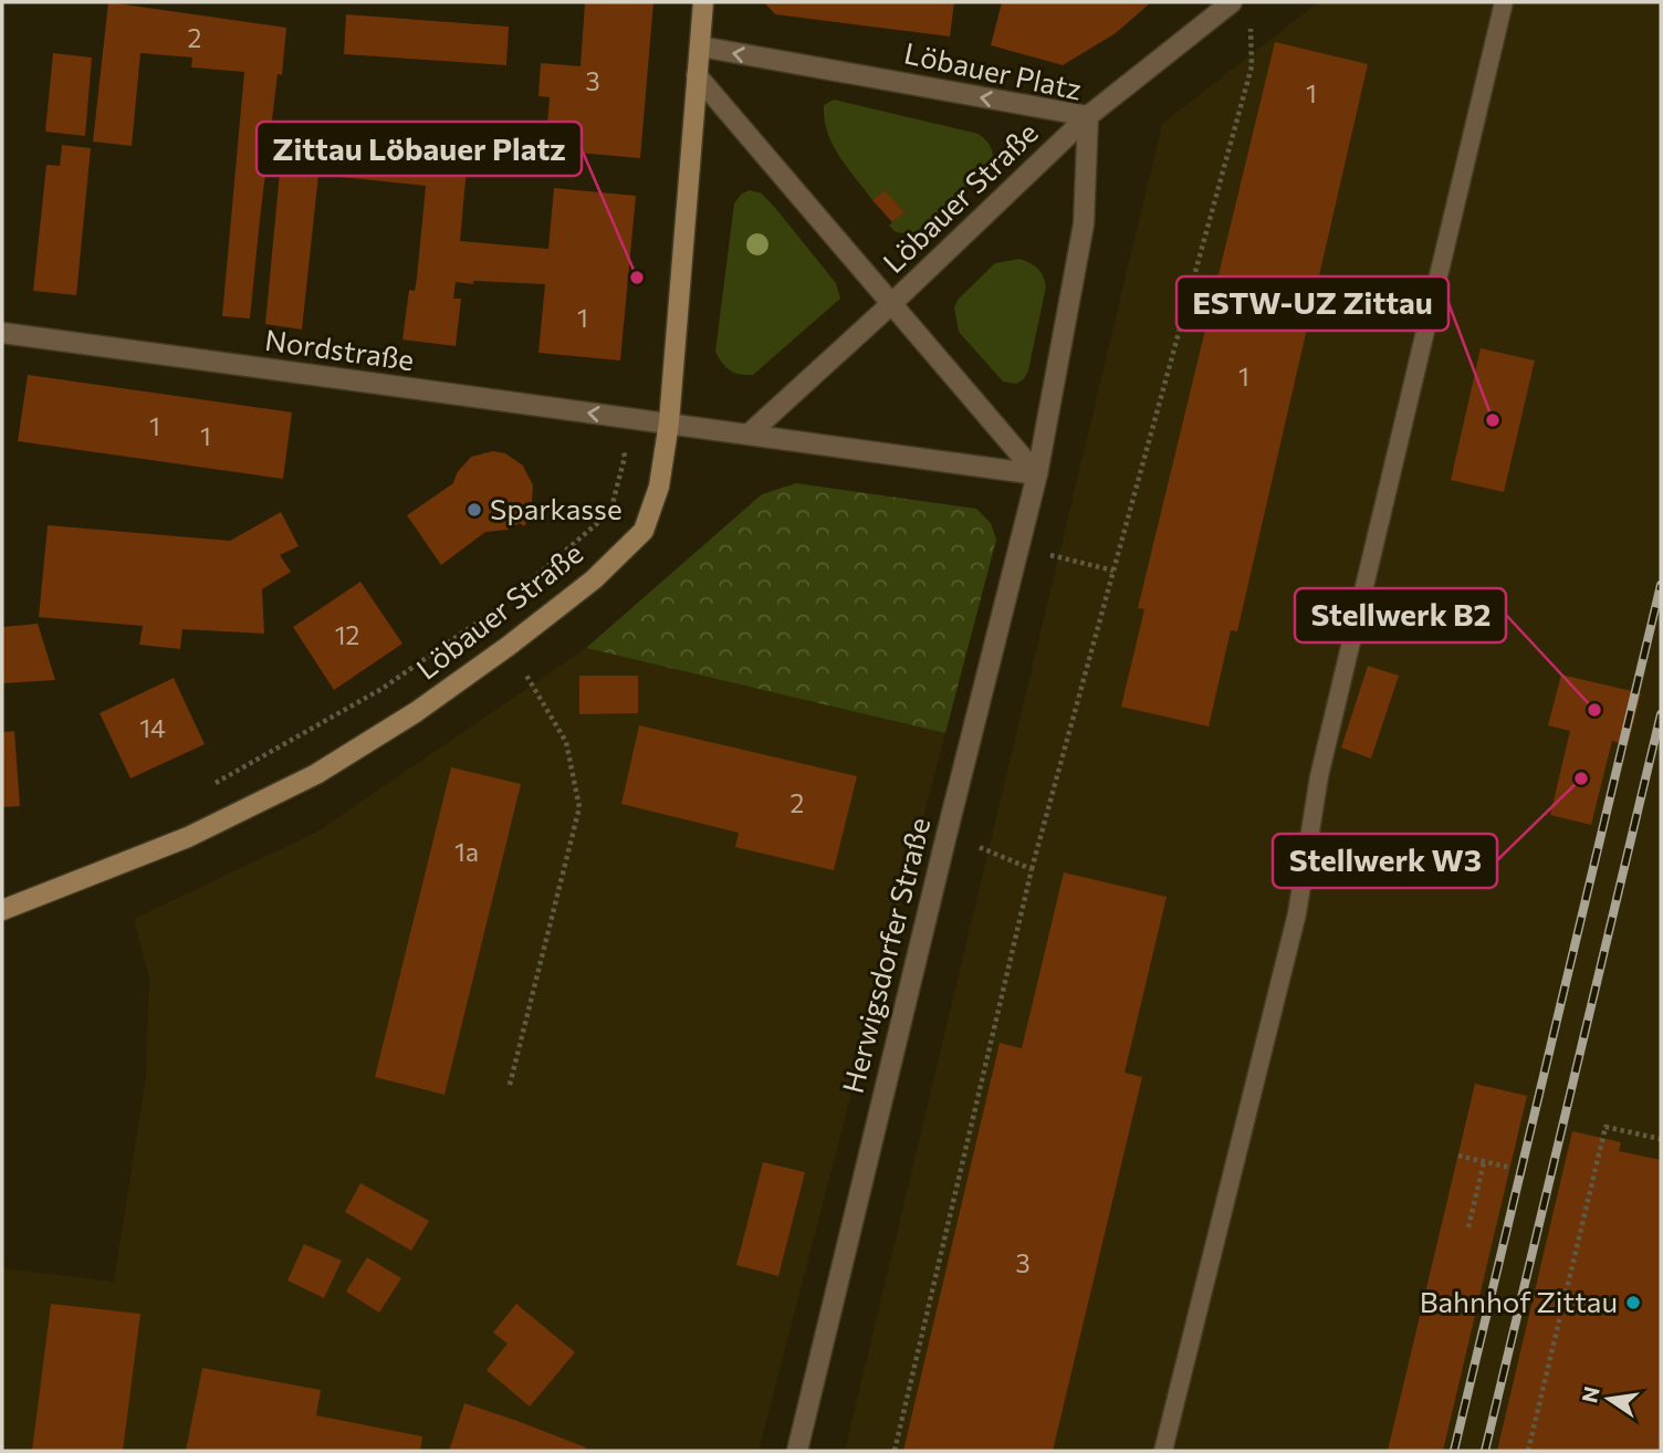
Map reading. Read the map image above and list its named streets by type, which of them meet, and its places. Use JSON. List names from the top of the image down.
{
  "streets": {
    "main road": ["Löbauer Straße"],
    "street": ["Löbauer Platz", "Nordstraße", "Herwigsdorfer Straße"]
  },
  "crossings": [
    ["Löbauer Platz", "Löbauer Straße"],
    ["Löbauer Platz", "Herwigsdorfer Straße"],
    ["Löbauer Straße", "Nordstraße"]
  ],
  "one_way": ["Löbauer Platz", "Nordstraße"],
  "places": [
    "Zittau Löbauer Platz",
    "ESTW-UZ Zittau",
    "Sparkasse",
    "Stellwerk B2",
    "Stellwerk W3",
    "Bahnhof Zittau"
  ],
  "house_numbers": [
    "2",
    "3",
    "1",
    "1",
    "1",
    "1",
    "1",
    "12",
    "14",
    "2",
    "1a",
    "3"
  ],
  "north": "left"
}
